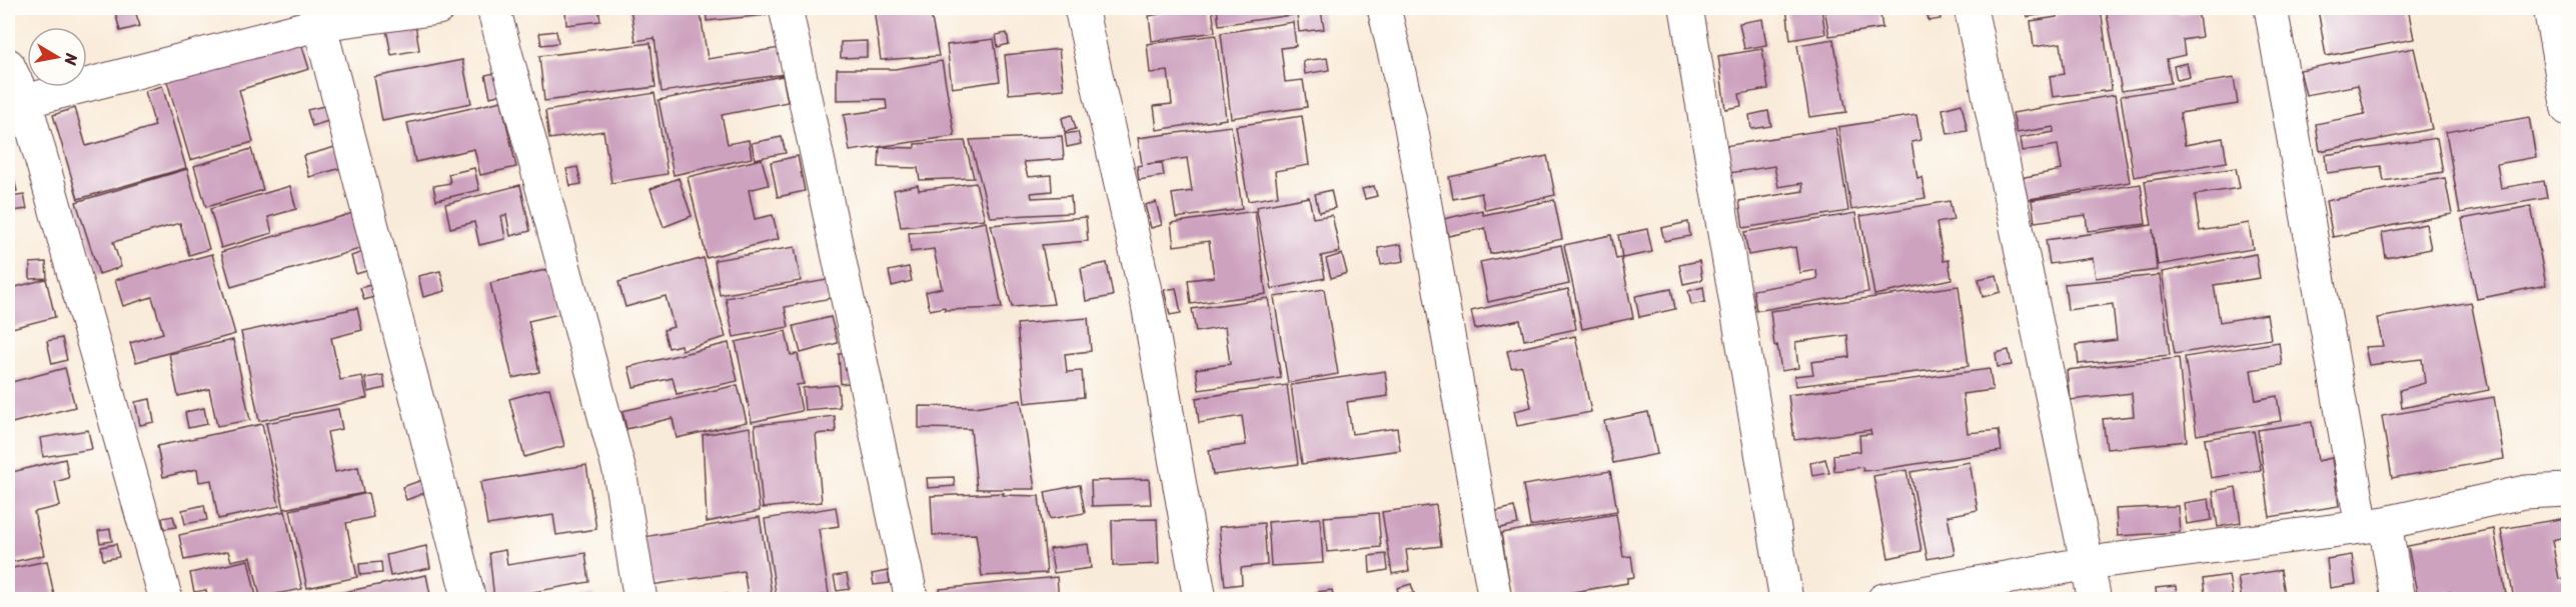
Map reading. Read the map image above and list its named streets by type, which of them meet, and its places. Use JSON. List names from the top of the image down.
{
  "north": "right"
}
